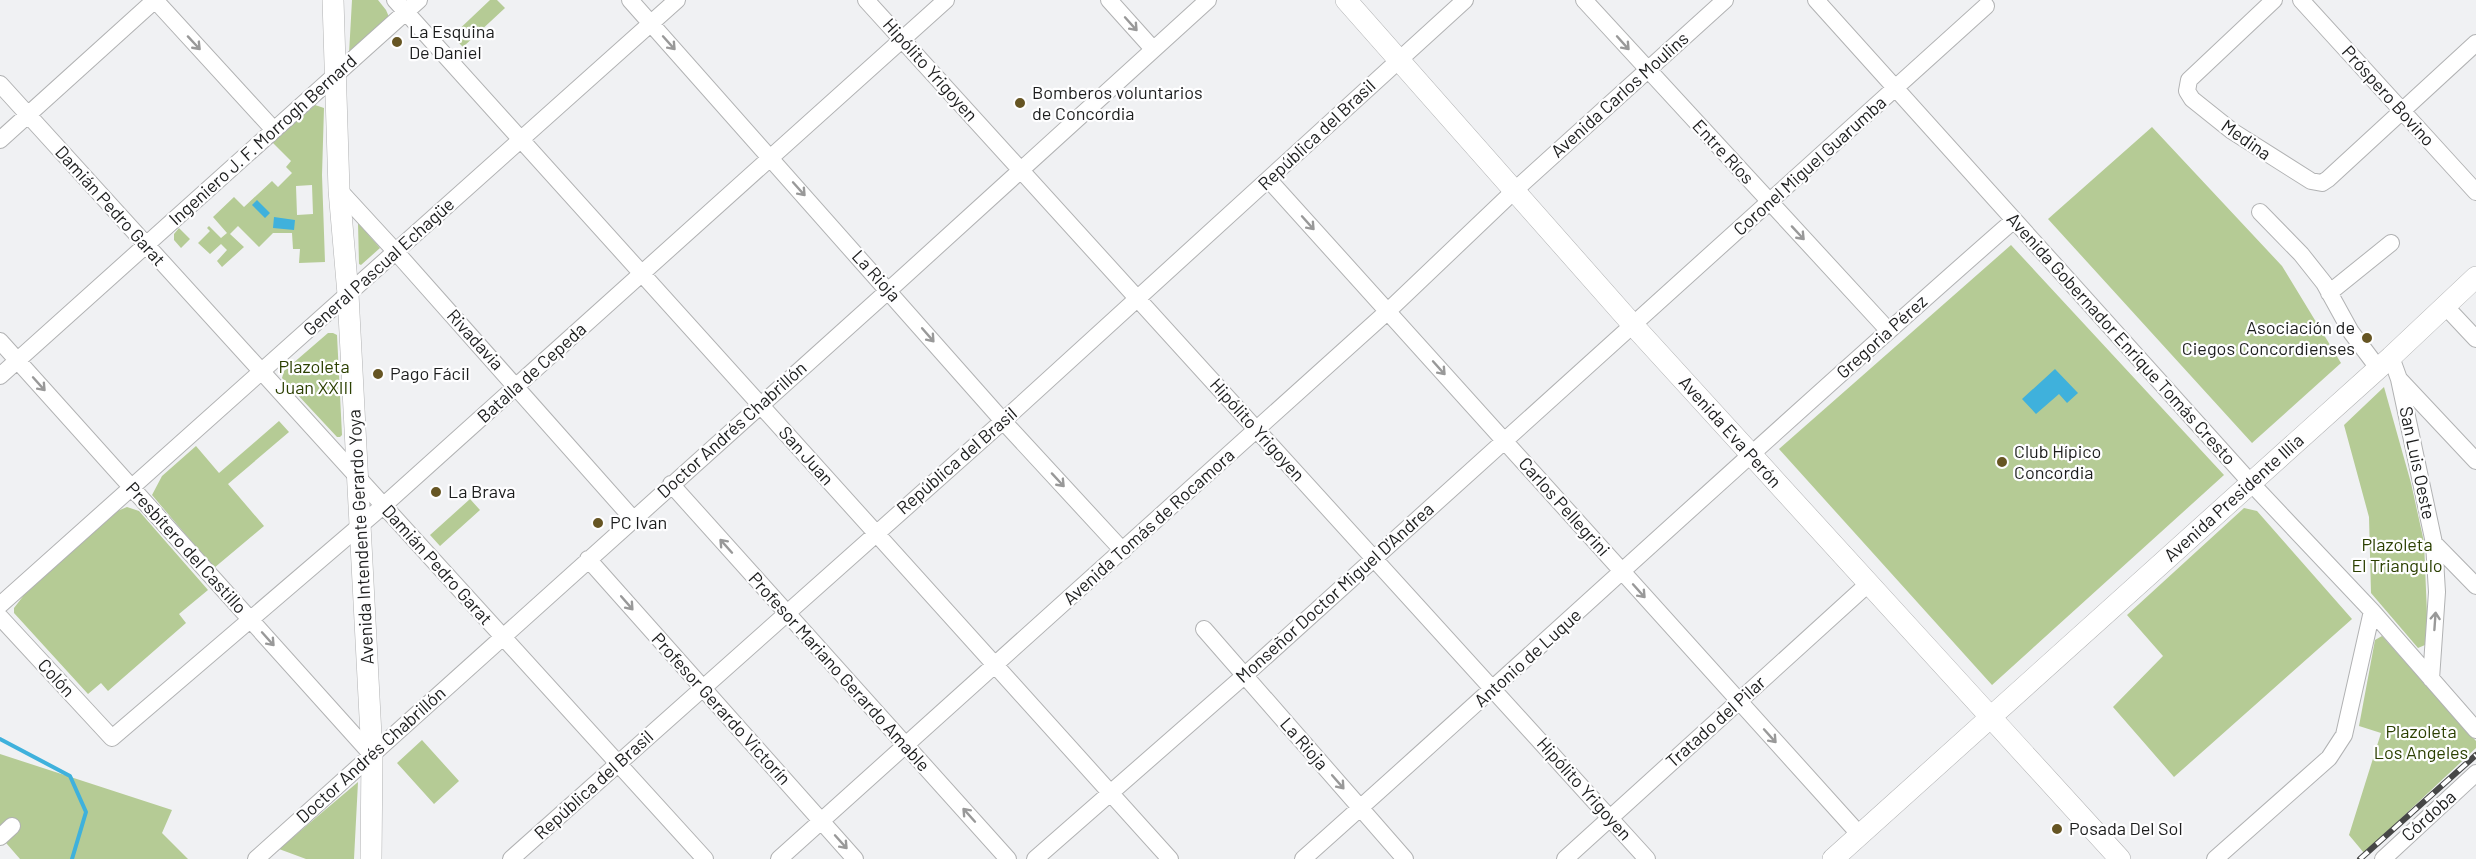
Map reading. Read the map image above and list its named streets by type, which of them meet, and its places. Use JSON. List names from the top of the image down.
{
  "streets": {
    "main road": ["Avenida Eva Perón", "Avenida Presidente Illia", "Avenida Intendente Gerardo Yoya"],
    "street": [
      "Hipólito Yrigoyen",
      "Avenida Carlos Moulins",
      "Próspero Bovino",
      "República del Brasil",
      "Ingeniero J. F. Morrogh Bernard",
      "Medina",
      "Entre Ríos",
      "Coronel Miguel Guarumba",
      "Damián Pedro Garat",
      "General Pascual Echagüe",
      "La Rioja",
      "Gregoria Pérez",
      "Avenida Gobernador Enrique Tomás Cresto",
      "Rivadavia",
      "Batalla de Cepeda",
      "Doctor Andrés Chabrillón",
      "San Juan",
      "San Luis Oeste",
      "Carlos Pellegrini",
      "Avenida Tomás de Rocamora",
      "Presbítero del Castillo",
      "Monseñor Doctor Miguel D'Andrea",
      "Antonio de Luque",
      "Profesor Mariano Gerardo Amable",
      "Colón",
      "Profesor Gerardo Victorín",
      "Tratado del Pilar",
      "Córdoba"
    ]
  },
  "crossings": [
    ["Hipólito Yrigoyen", "República del Brasil"],
    ["Hipólito Yrigoyen", "Batalla de Cepeda"],
    ["Hipólito Yrigoyen", "Doctor Andrés Chabrillón"],
    ["Hipólito Yrigoyen", "Avenida Tomás de Rocamora"],
    ["Hipólito Yrigoyen", "Monseñor Doctor Miguel D'Andrea"],
    ["Hipólito Yrigoyen", "Antonio de Luque"],
    ["Hipólito Yrigoyen", "Tratado del Pilar"],
    ["Avenida Carlos Moulins", "Entre Ríos"],
    ["Avenida Carlos Moulins", "Avenida Eva Perón"],
    ["Avenida Carlos Moulins", "Avenida Tomás de Rocamora"],
    ["Próspero Bovino", "Medina"],
    ["República del Brasil", "Damián Pedro Garat"],
    ["República del Brasil", "La Rioja"],
    ["República del Brasil", "Avenida Eva Perón"],
    ["República del Brasil", "San Juan"],
    ["República del Brasil", "Carlos Pellegrini"],
    ["República del Brasil", "Profesor Mariano Gerardo Amable"],
    ["República del Brasil", "Profesor Gerardo Victorín"],
    ["Ingeniero J. F. Morrogh Bernard", "Damián Pedro Garat"],
    ["Ingeniero J. F. Morrogh Bernard", "San Juan"],
    ["Ingeniero J. F. Morrogh Bernard", "Avenida Intendente Gerardo Yoya"],
    ["Ingeniero J. F. Morrogh Bernard", "Presbítero del Castillo"],
    ["Entre Ríos", "Coronel Miguel Guarumba"],
    ["Entre Ríos", "Gregoria Pérez"],
    ["Coronel Miguel Guarumba", "Avenida Gobernador Enrique Tomás Cresto"],
    ["Coronel Miguel Guarumba", "Avenida Eva Perón"],
    ["Coronel Miguel Guarumba", "Monseñor Doctor Miguel D'Andrea"],
    ["Damián Pedro Garat", "General Pascual Echagüe"],
    ["Damián Pedro Garat", "Batalla de Cepeda"],
    ["Damián Pedro Garat", "Doctor Andrés Chabrillón"],
    ["Damián Pedro Garat", "Avenida Intendente Gerardo Yoya"],
    ["General Pascual Echagüe", "La Rioja"],
    ["General Pascual Echagüe", "Rivadavia"],
    ["General Pascual Echagüe", "San Juan"],
    ["General Pascual Echagüe", "Avenida Intendente Gerardo Yoya"],
    ["General Pascual Echagüe", "Presbítero del Castillo"],
    ["La Rioja", "Batalla de Cepeda"],
    ["La Rioja", "Doctor Andrés Chabrillón"],
    ["La Rioja", "Avenida Tomás de Rocamora"],
    ["La Rioja", "Monseñor Doctor Miguel D'Andrea"],
    ["La Rioja", "Antonio de Luque"],
    ["Gregoria Pérez", "Avenida Gobernador Enrique Tomás Cresto"],
    ["Gregoria Pérez", "Avenida Eva Perón"],
    ["Gregoria Pérez", "Antonio de Luque"],
    ["Avenida Gobernador Enrique Tomás Cresto", "San Luis Oeste"],
    ["Avenida Gobernador Enrique Tomás Cresto", "Avenida Presidente Illia"],
    ["Rivadavia", "Batalla de Cepeda"],
    ["Rivadavia", "Doctor Andrés Chabrillón"],
    ["Rivadavia", "Avenida Intendente Gerardo Yoya"],
    ["Batalla de Cepeda", "San Juan"],
    ["Batalla de Cepeda", "Avenida Intendente Gerardo Yoya"],
    ["Batalla de Cepeda", "Presbítero del Castillo"],
    ["Batalla de Cepeda", "Colón"],
    ["Doctor Andrés Chabrillón", "San Juan"],
    ["Doctor Andrés Chabrillón", "Avenida Intendente Gerardo Yoya"],
    ["Doctor Andrés Chabrillón", "Presbítero del Castillo"],
    ["Doctor Andrés Chabrillón", "Profesor Mariano Gerardo Amable"],
    ["Doctor Andrés Chabrillón", "Profesor Gerardo Victorín"],
    ["Avenida Eva Perón", "Avenida Presidente Illia"],
    ["Avenida Eva Perón", "Avenida Tomás de Rocamora"],
    ["Avenida Eva Perón", "Monseñor Doctor Miguel D'Andrea"],
    ["Avenida Eva Perón", "Antonio de Luque"],
    ["Avenida Eva Perón", "Tratado del Pilar"],
    ["San Juan", "Avenida Tomás de Rocamora"],
    ["San Juan", "Monseñor Doctor Miguel D'Andrea"],
    ["San Luis Oeste", "Avenida Presidente Illia"],
    ["Avenida Presidente Illia", "Carlos Pellegrini"],
    ["Carlos Pellegrini", "Avenida Tomás de Rocamora"],
    ["Carlos Pellegrini", "Monseñor Doctor Miguel D'Andrea"],
    ["Carlos Pellegrini", "Antonio de Luque"],
    ["Carlos Pellegrini", "Tratado del Pilar"],
    ["Avenida Tomás de Rocamora", "Profesor Mariano Gerardo Amable"],
    ["Avenida Tomás de Rocamora", "Profesor Gerardo Victorín"],
    ["Avenida Intendente Gerardo Yoya", "Presbítero del Castillo"]
  ],
  "one_way": [
    "Entre Ríos",
    "La Rioja",
    "Carlos Pellegrini",
    "Presbítero del Castillo",
    "Profesor Mariano Gerardo Amable",
    "Profesor Gerardo Victorín"
  ],
  "parks": ["Plazoleta Juan XXIII", "Plazoleta El Triangulo", "Plazoleta Los Angeles"],
  "places": [
    "La Esquina De Daniel",
    "Bomberos voluntarios de Concordia",
    "Asociación de Ciegos Concordienses",
    "Pago Fácil",
    "Club Hípico Concordia",
    "La Brava",
    "PC Ivan",
    "Posada Del Sol"
  ]
}
